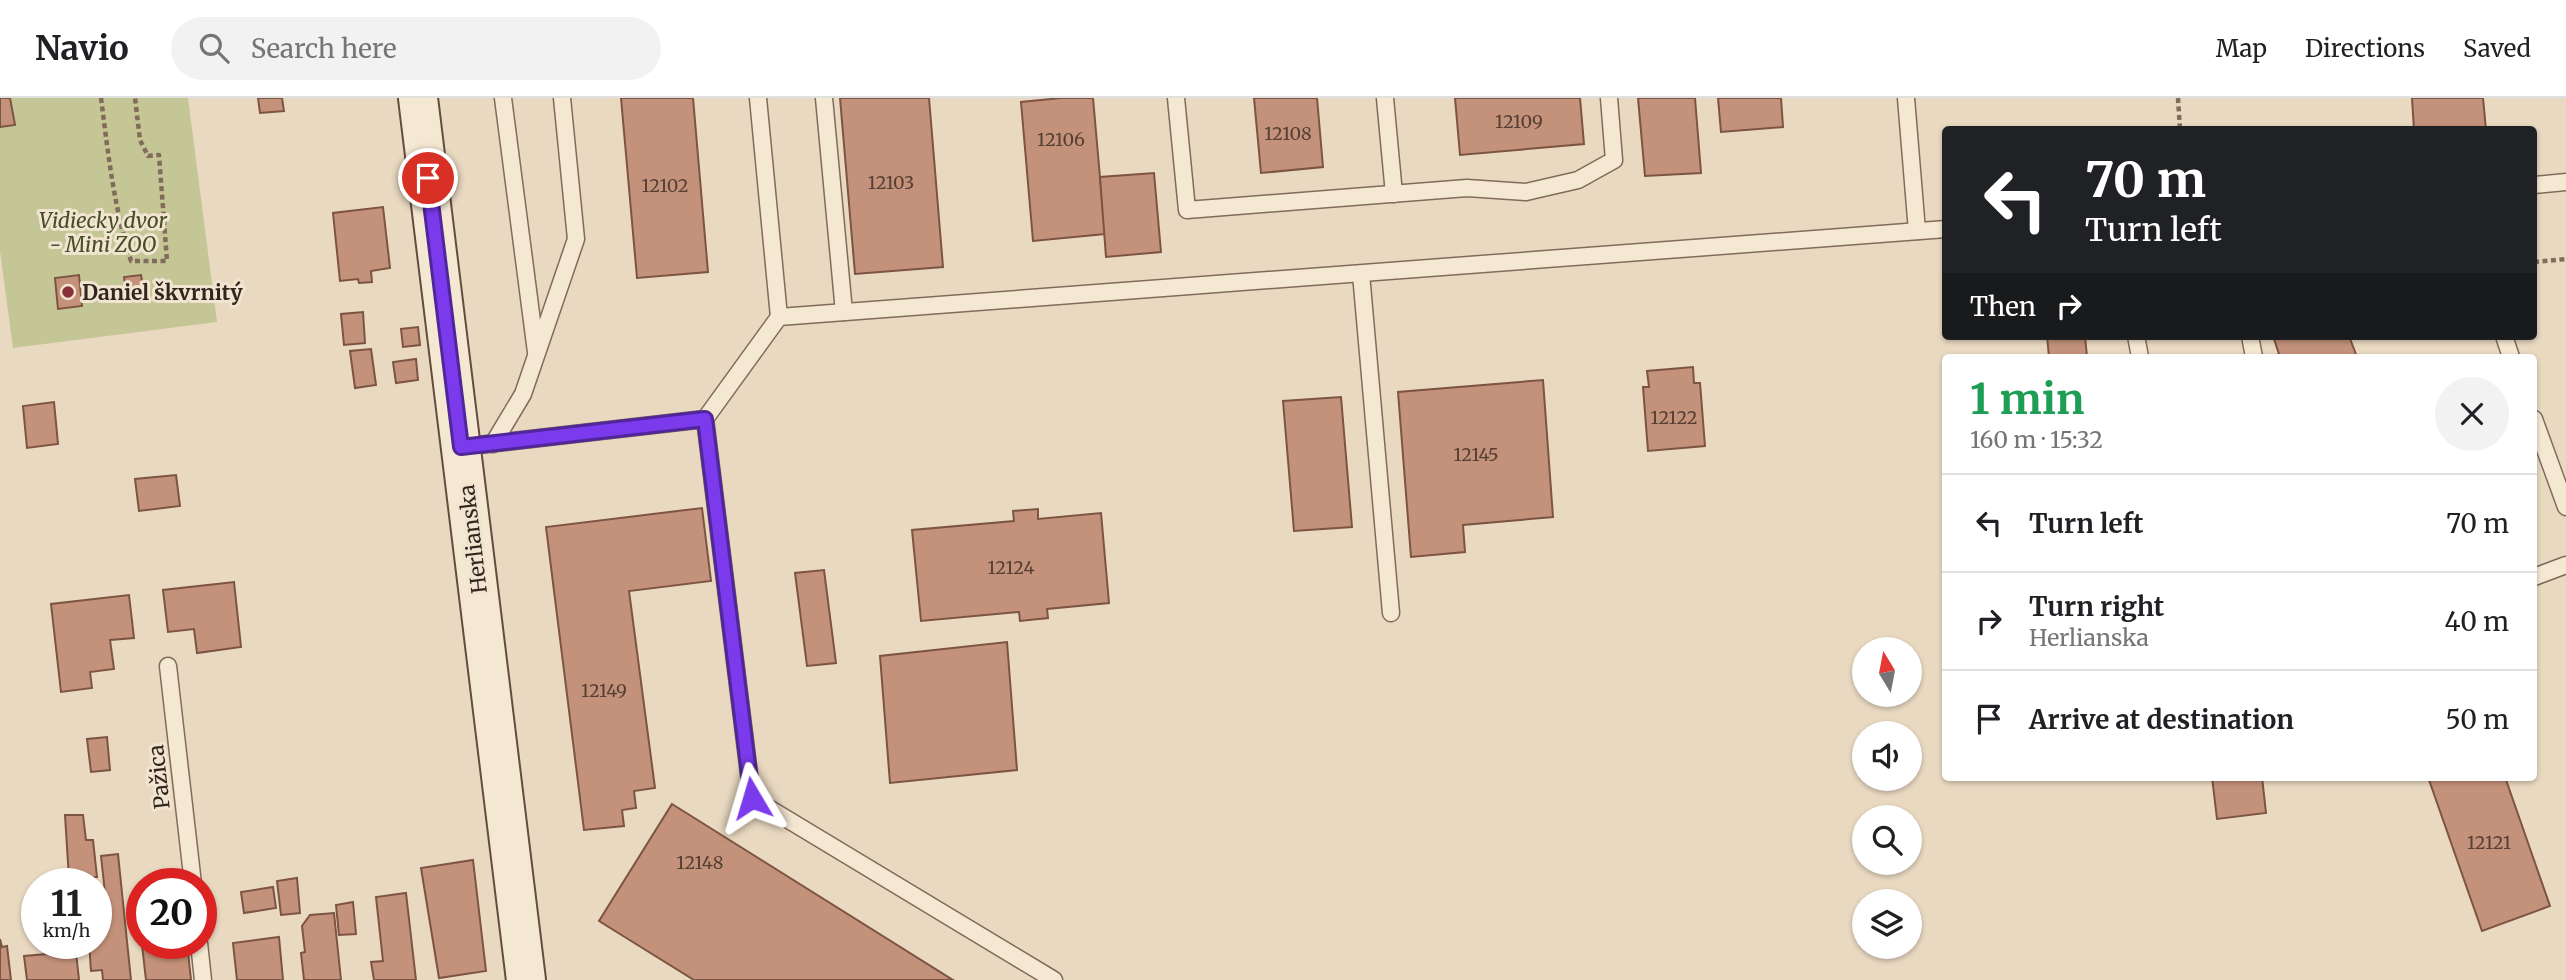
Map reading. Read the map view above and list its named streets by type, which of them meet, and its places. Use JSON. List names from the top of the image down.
{
  "streets": {
    "street": ["Herlianska"],
    "lane": ["Pažica"]
  },
  "parks": ["Vidiecky dvor - Mini ZOO"],
  "places": ["Daniel škvrnitý"],
  "house_numbers": [
    "12109",
    "12108",
    "12106",
    "12103",
    "12102",
    "12122",
    "12145",
    "12124",
    "12149",
    "12121",
    "12148"
  ],
  "north": "top",
  "page": {
    "header": "Navio",
    "search": "Search here",
    "nav": ["Map", "Directions", "Saved"],
    "turn": ["70 m", "Turn left"],
    "then": "Then",
    "heading": ["1 min", "160 m · 15:32"],
    "list": [
      {
        "name": "Turn left",
        "value": "70 m"
      },
      {
        "name": "Turn right",
        "note": "Herlianska",
        "value": "40 m"
      },
      {
        "name": "Arrive at destination",
        "value": "50 m"
      }
    ],
    "speed": "11 km/h",
    "limit": "20"
  }
}
